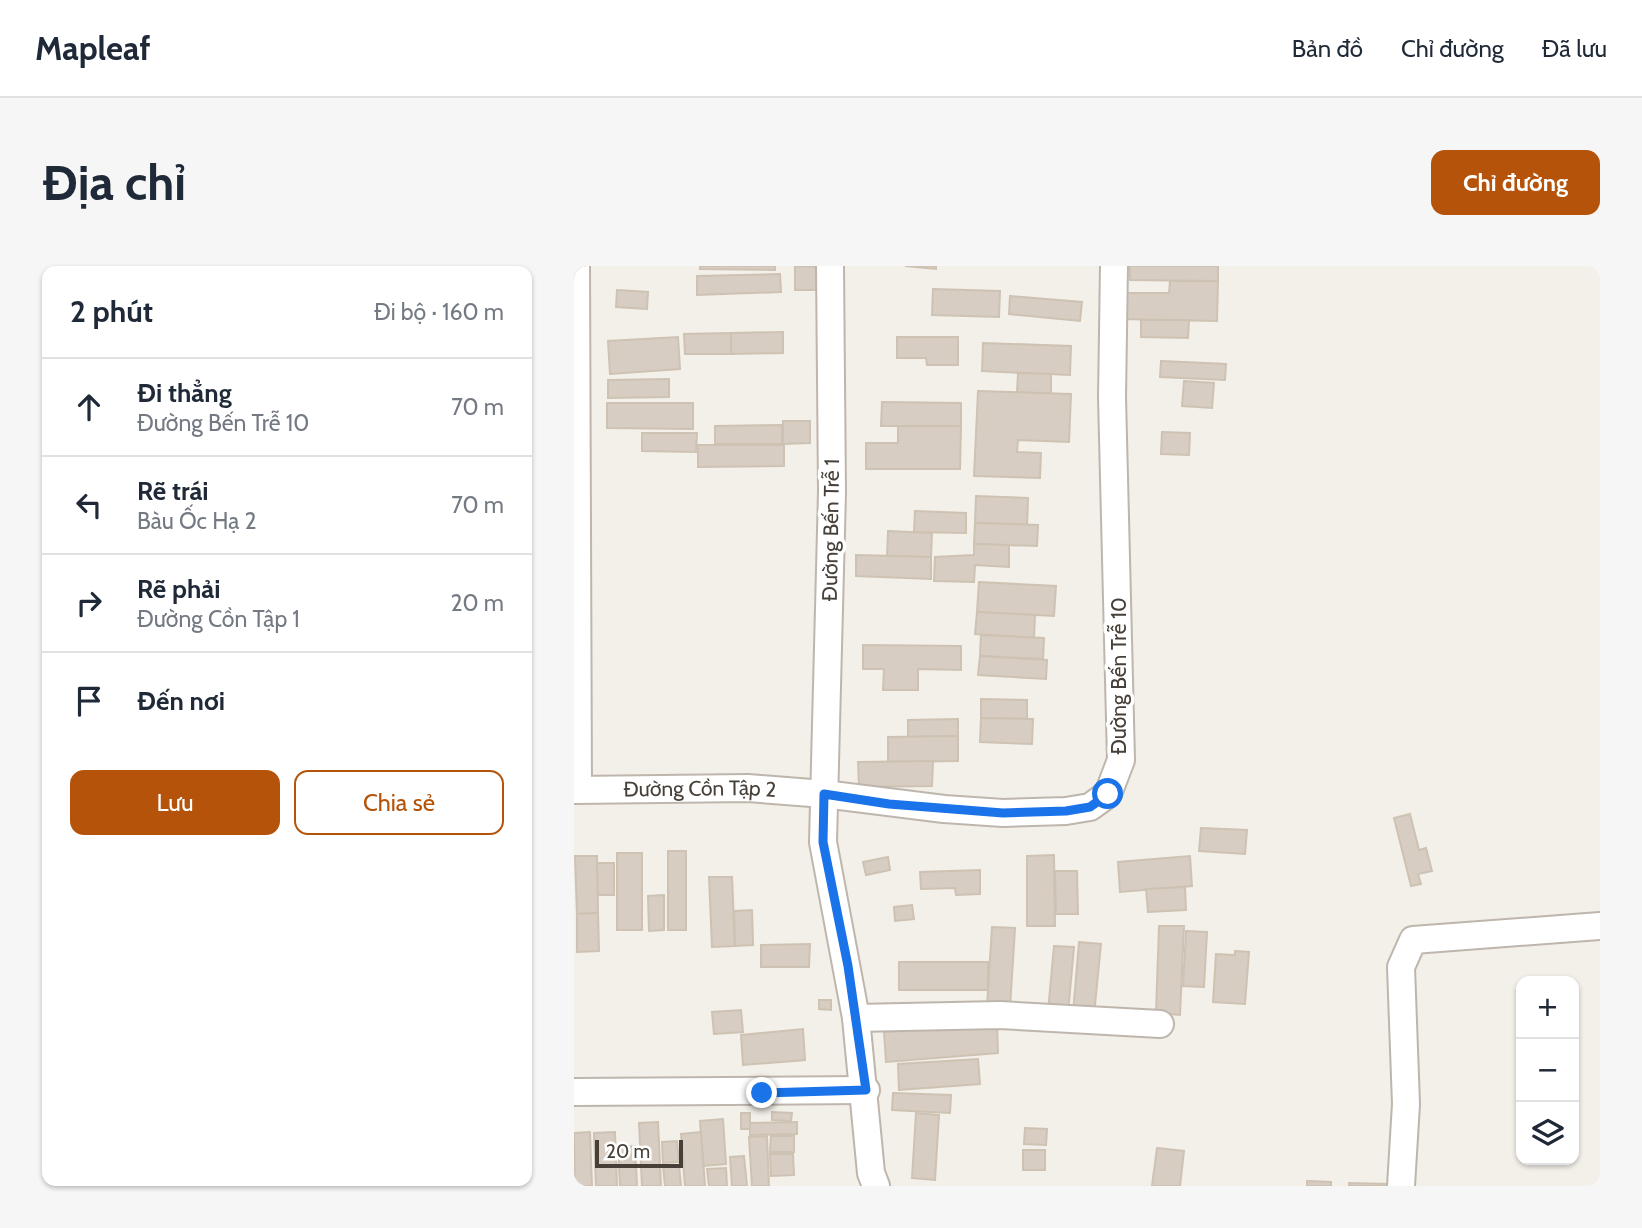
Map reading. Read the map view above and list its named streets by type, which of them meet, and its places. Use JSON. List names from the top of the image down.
{
  "streets": {
    "street": ["Đường Bến Trễ 1", "Đường Bến Trễ 10", "Đường Cồn Tập 2"]
  },
  "crossings": [
    ["Đường Bến Trễ 1", "Đường Bến Trễ 10"],
    ["Đường Bến Trễ 1", "Đường Cồn Tập 2"],
    ["Đường Bến Trễ 10", "Đường Cồn Tập 2"]
  ],
  "scale_bar": "20 m",
  "page": {
    "header": "Mapleaf",
    "nav": ["Bản đồ", "Chỉ đường", "Đã lưu"],
    "buttons": [
      "Chỉ đường",
      ["Lưu", "Chia sẻ"]
    ],
    "title": "Địa chỉ",
    "heading": ["2 phút", "Đi bộ · 160 m"],
    "list": [
      ["Đi thẳng", "Đường Bến Trễ 10", "70 m"],
      ["Rẽ trái", "Bàu Ốc Hạ 2", "70 m"],
      ["Rẽ phải", "Đường Cồn Tập 1", "20 m"],
      "Đến nơi"
    ],
    "map_buttons": ["+", "−"],
    "scale": "20 m"
  }
}
